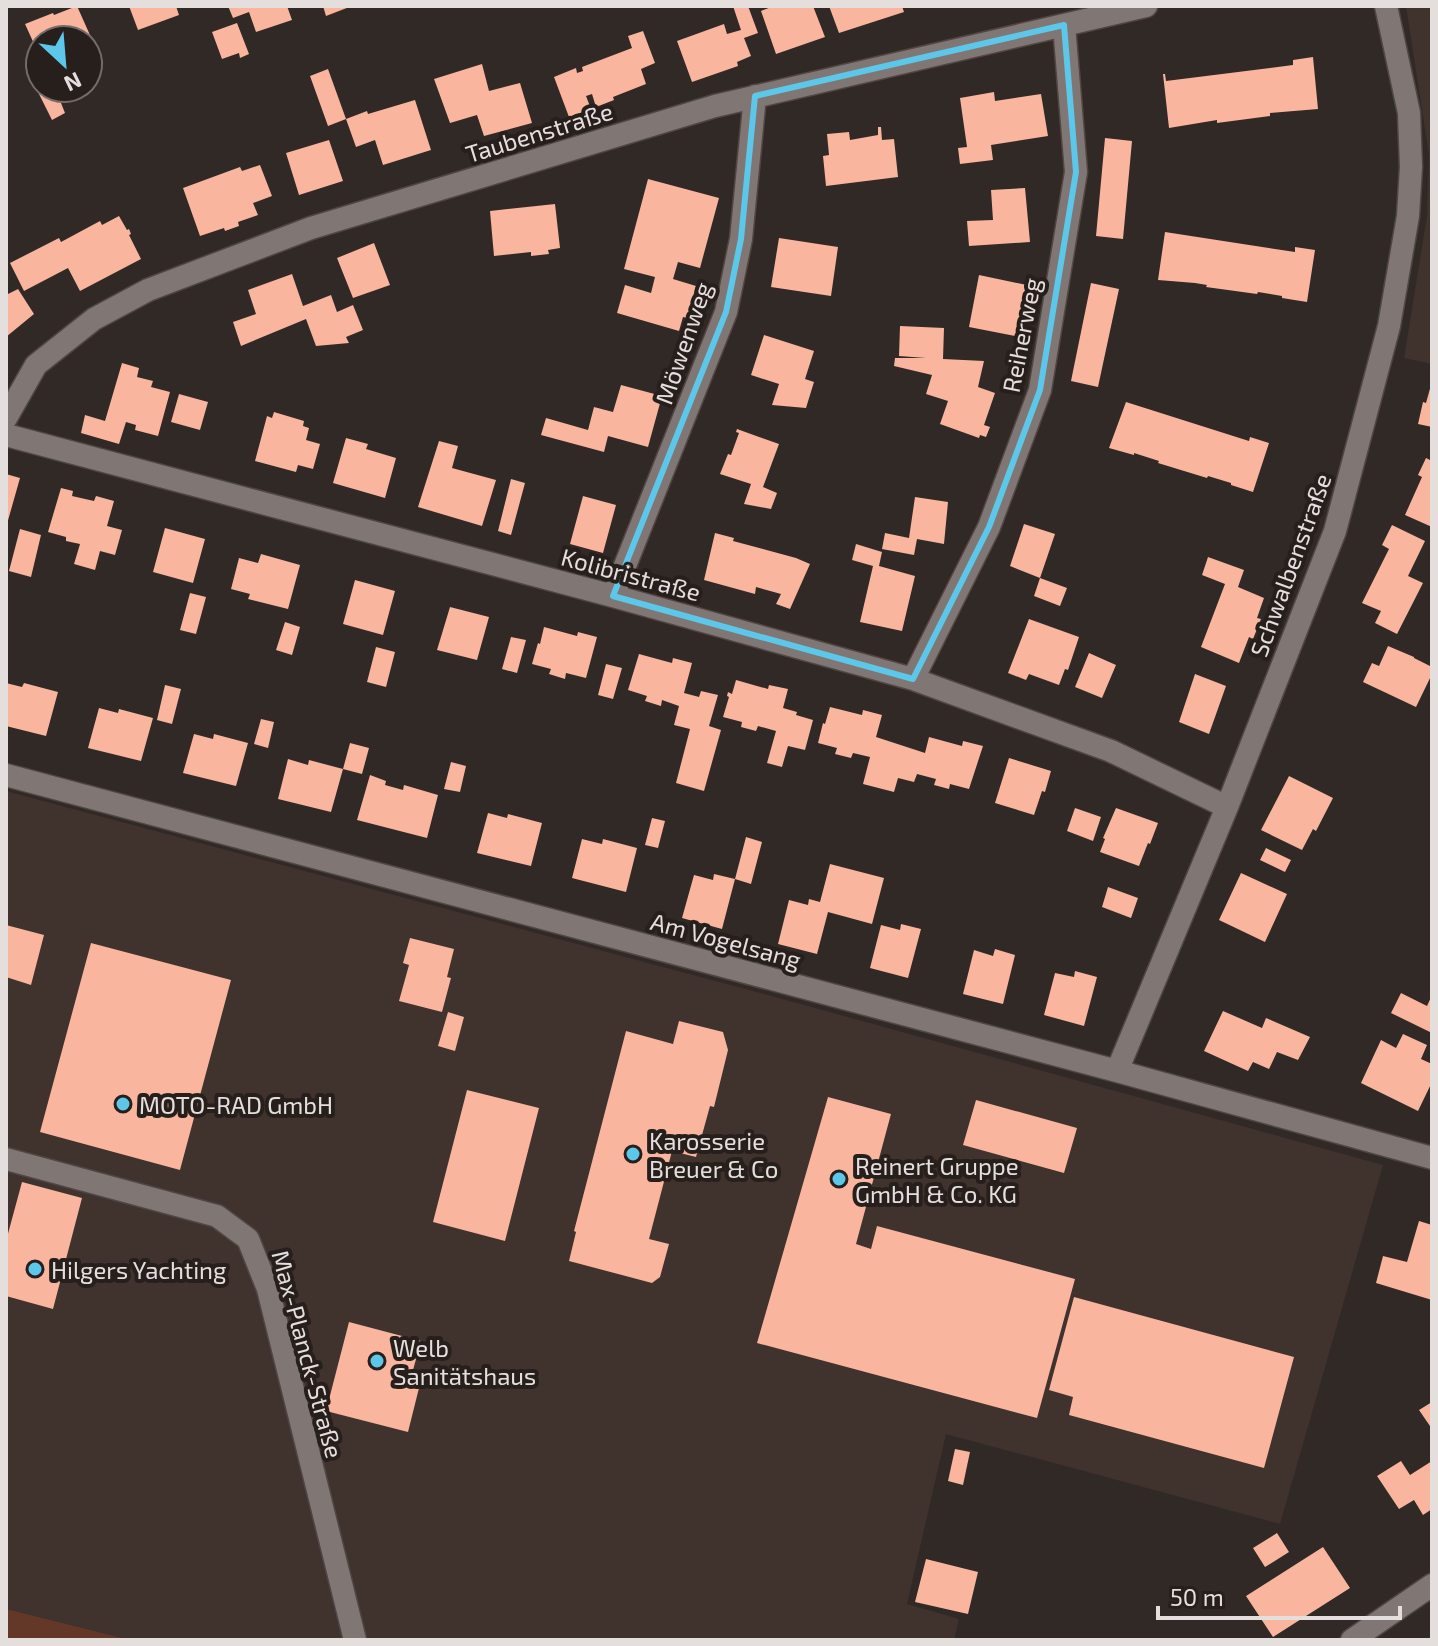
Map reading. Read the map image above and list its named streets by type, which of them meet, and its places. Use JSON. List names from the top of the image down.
{
  "streets": {
    "street": [
      "Taubenstraße",
      "Reiherweg",
      "Möwenweg",
      "Schwalbenstraße",
      "Kolibristraße",
      "Am Vogelsang",
      "Max-Planck-Straße"
    ]
  },
  "crossings": [
    ["Taubenstraße", "Reiherweg"],
    ["Taubenstraße", "Möwenweg"],
    ["Reiherweg", "Kolibristraße"],
    ["Möwenweg", "Kolibristraße"],
    ["Schwalbenstraße", "Kolibristraße"],
    ["Schwalbenstraße", "Am Vogelsang"]
  ],
  "places": [
    "MOTO-RAD GmbH",
    "Karosserie Breuer & Co",
    "Reinert Gruppe GmbH & Co. KG",
    "Hilgers Yachting",
    "Welb Sanitätshaus"
  ],
  "scale_bar": "50 m",
  "north": "bottom right"
}
